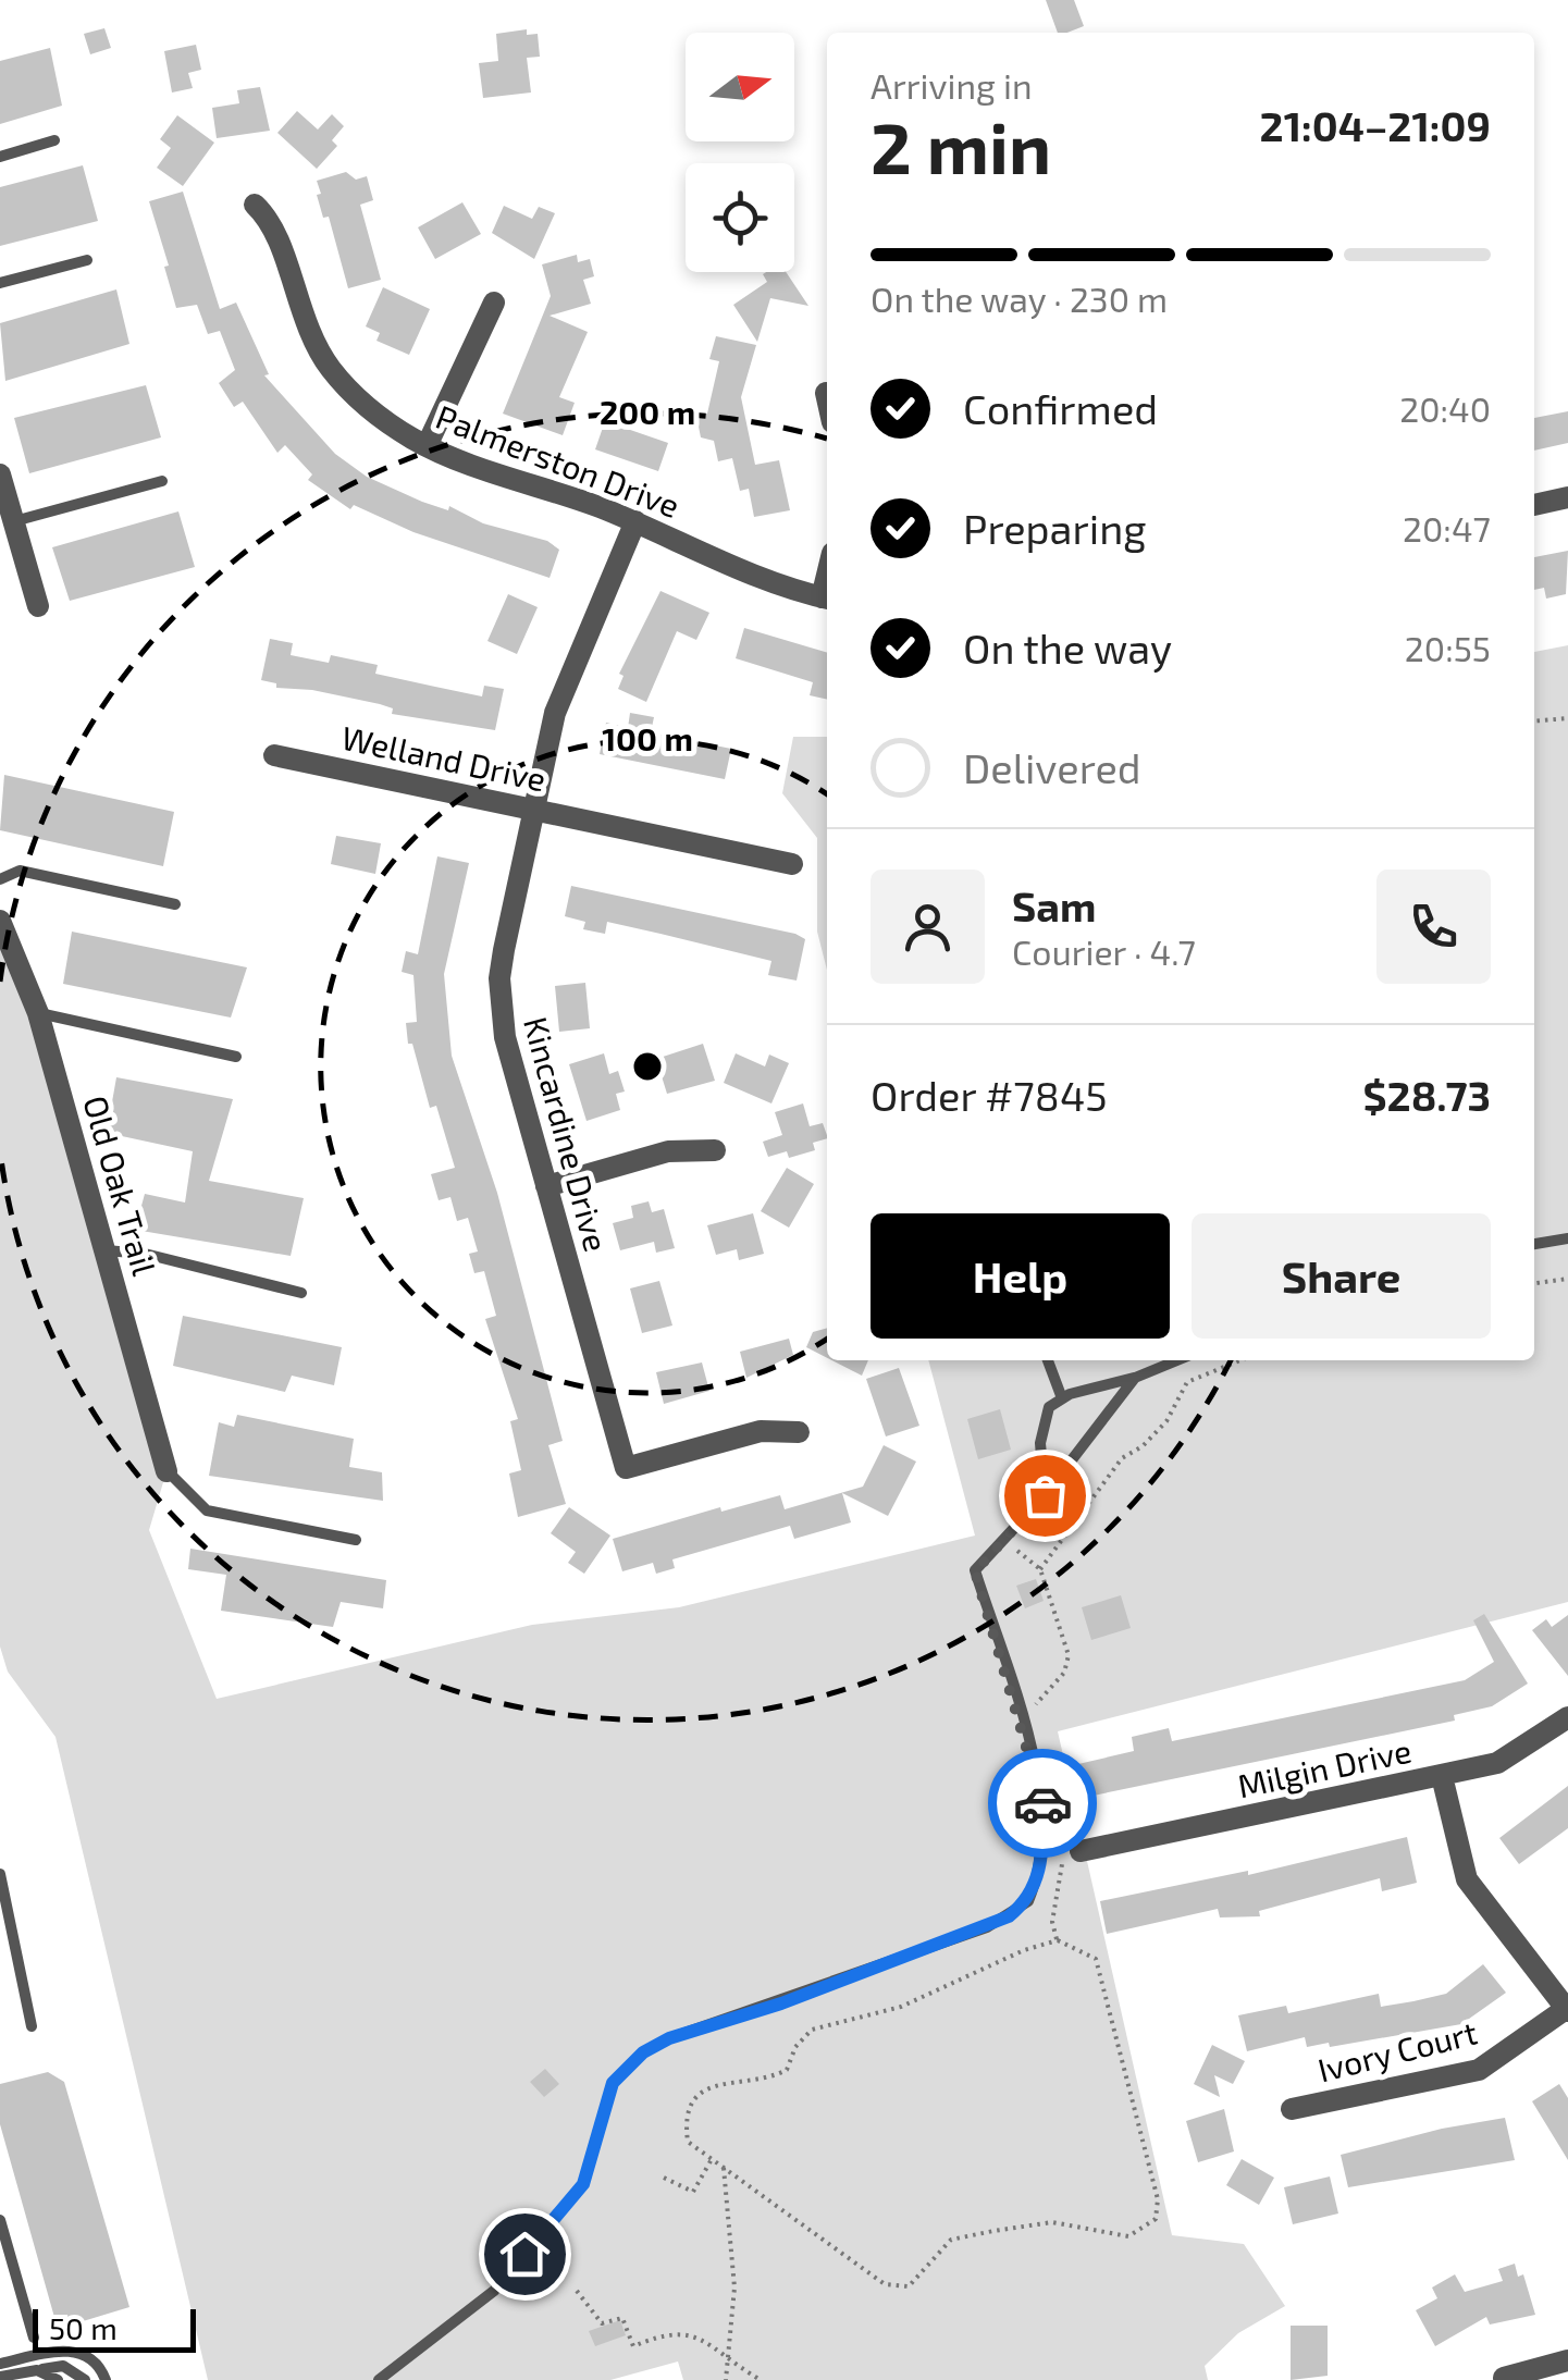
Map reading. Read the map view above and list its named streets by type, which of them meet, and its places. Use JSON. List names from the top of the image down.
{
  "streets": {
    "street": [
      "Palmerston Drive",
      "Welland Drive",
      "Kincardine Drive",
      "Old Oak Trail",
      "Milgin Drive",
      "Ivory Court"
    ]
  },
  "crossings": [
    ["Palmerston Drive", "Kincardine Drive"],
    ["Welland Drive", "Kincardine Drive"]
  ],
  "scale_bar": "50 m",
  "north": "right",
  "page": {
    "heading": ["2 min", "Arriving in", "21:04–21:09"],
    "panel": [
      "Sam",
      "Courier · 4.7",
      "Order #7845",
      "$28.73"
    ],
    "bar": "On the way · 230 m",
    "list": [
      ["Confirmed", "20:40"],
      ["Preparing", "20:47"],
      ["On the way", "20:55"],
      "Delivered"
    ],
    "buttons": ["Help", "Share"],
    "scale": "50 m"
  },
  "rings": ["200 m", "100 m"]
}
